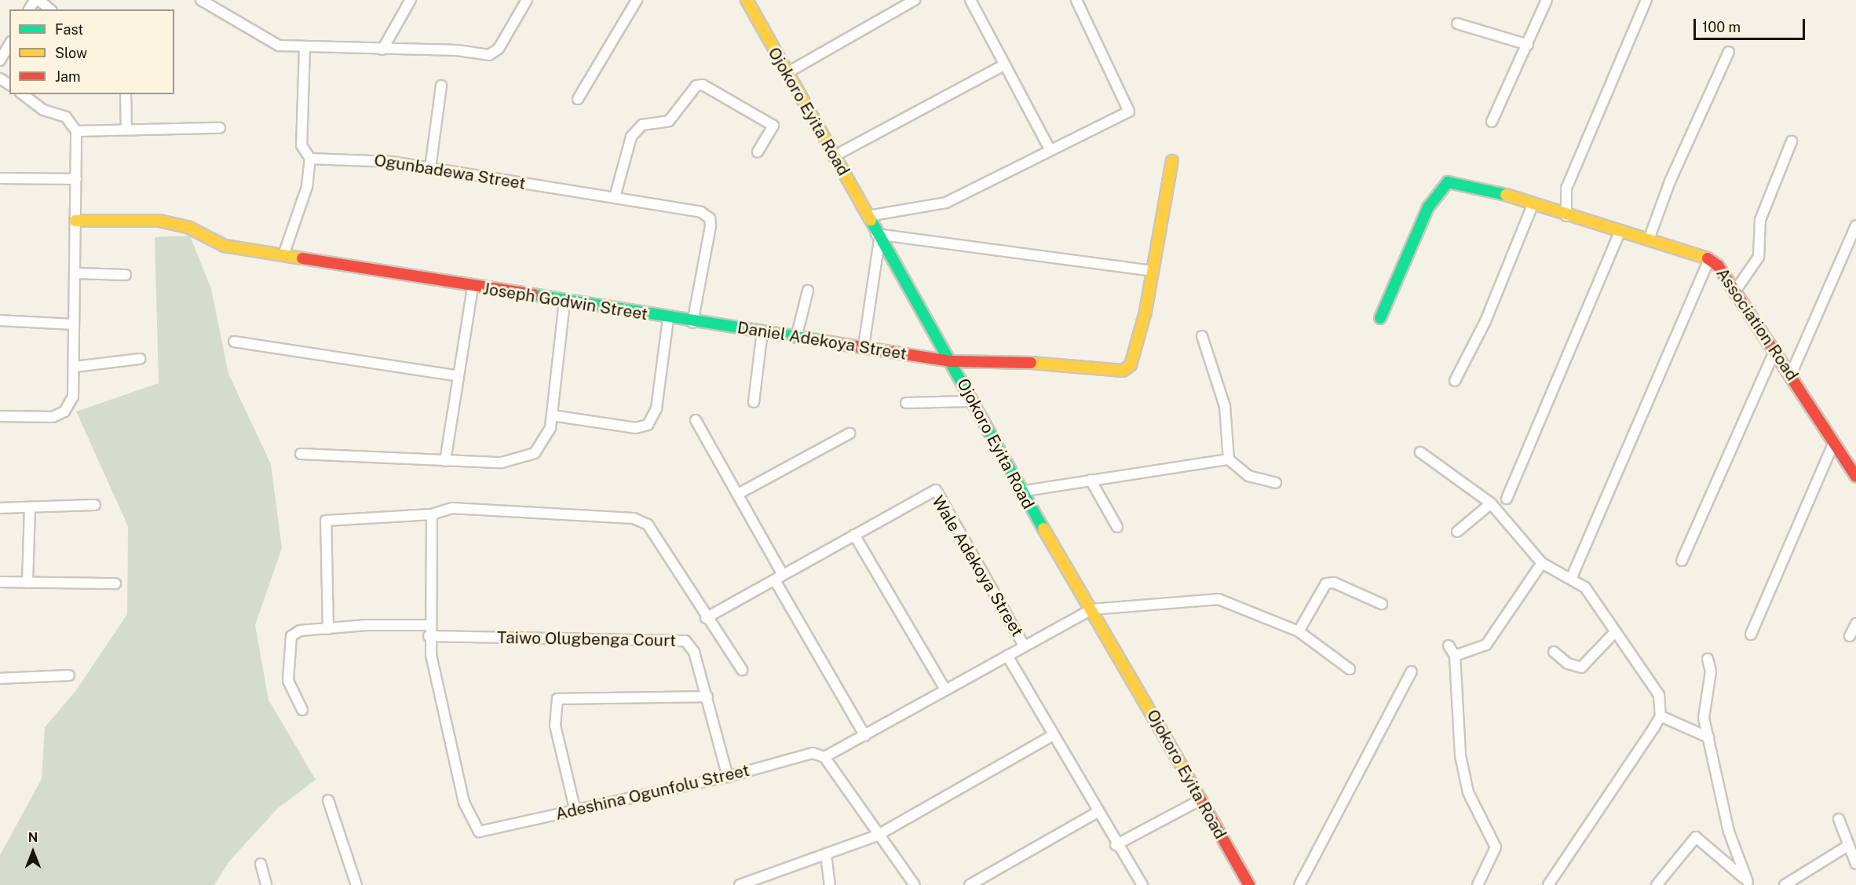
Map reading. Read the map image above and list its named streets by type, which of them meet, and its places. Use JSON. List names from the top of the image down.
{
  "streets": {
    "street": [
      "Ojokoro Eyita Road",
      "Ogunbadewa Street",
      "Joseph Godwin Street",
      "Association Road",
      "Daniel Adekoya Street",
      "Wale Adekoya Street",
      "Taiwo Olugbenga Court",
      "Adeshina Ogunfolu Street"
    ]
  },
  "crossings": [
    ["Ojokoro Eyita Road", "Daniel Adekoya Street"],
    ["Ogunbadewa Street", "Joseph Godwin Street"],
    ["Ogunbadewa Street", "Daniel Adekoya Street"],
    ["Joseph Godwin Street", "Daniel Adekoya Street"],
    ["Taiwo Olugbenga Court", "Adeshina Ogunfolu Street"]
  ],
  "legend": ["Fast", "Slow", "Jam"],
  "scale_bar": "100 m",
  "north": "top"
}
